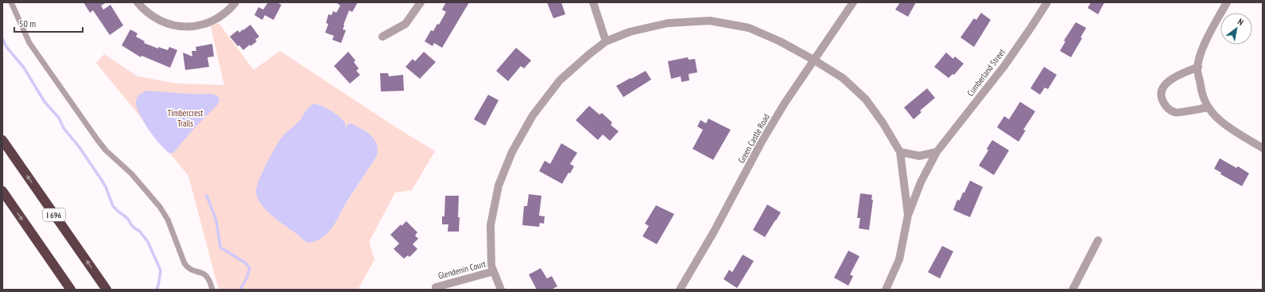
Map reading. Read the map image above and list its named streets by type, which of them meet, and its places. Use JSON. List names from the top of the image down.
{
  "streets": {
    "highway": ["I 696"],
    "street": ["Cumberland Street", "Green Castle Road", "Glendenin Court"]
  },
  "parks": ["Timbercrest Trails"],
  "scale_bar": "50 m",
  "north": "top right"
}
